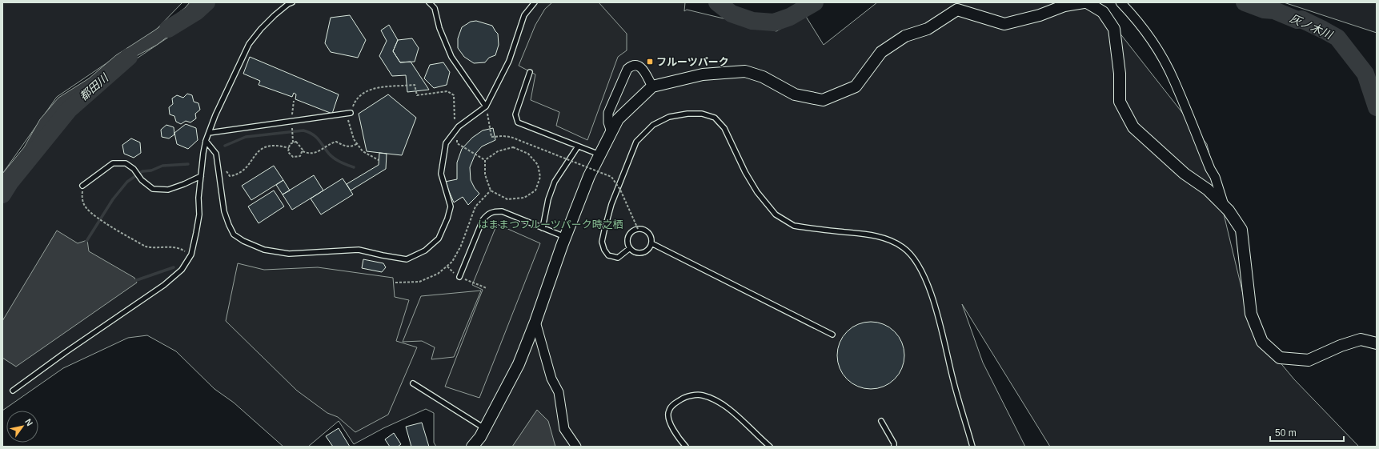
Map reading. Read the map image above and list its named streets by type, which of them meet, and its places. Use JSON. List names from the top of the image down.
{
  "water": ["灰ノ木川", "都田川"],
  "parks": ["はままつフルーツパーク時之栖"],
  "places": {
    "transit": ["フルーツパーク"]
  },
  "scale_bar": "50 m",
  "north": "top right"
}
